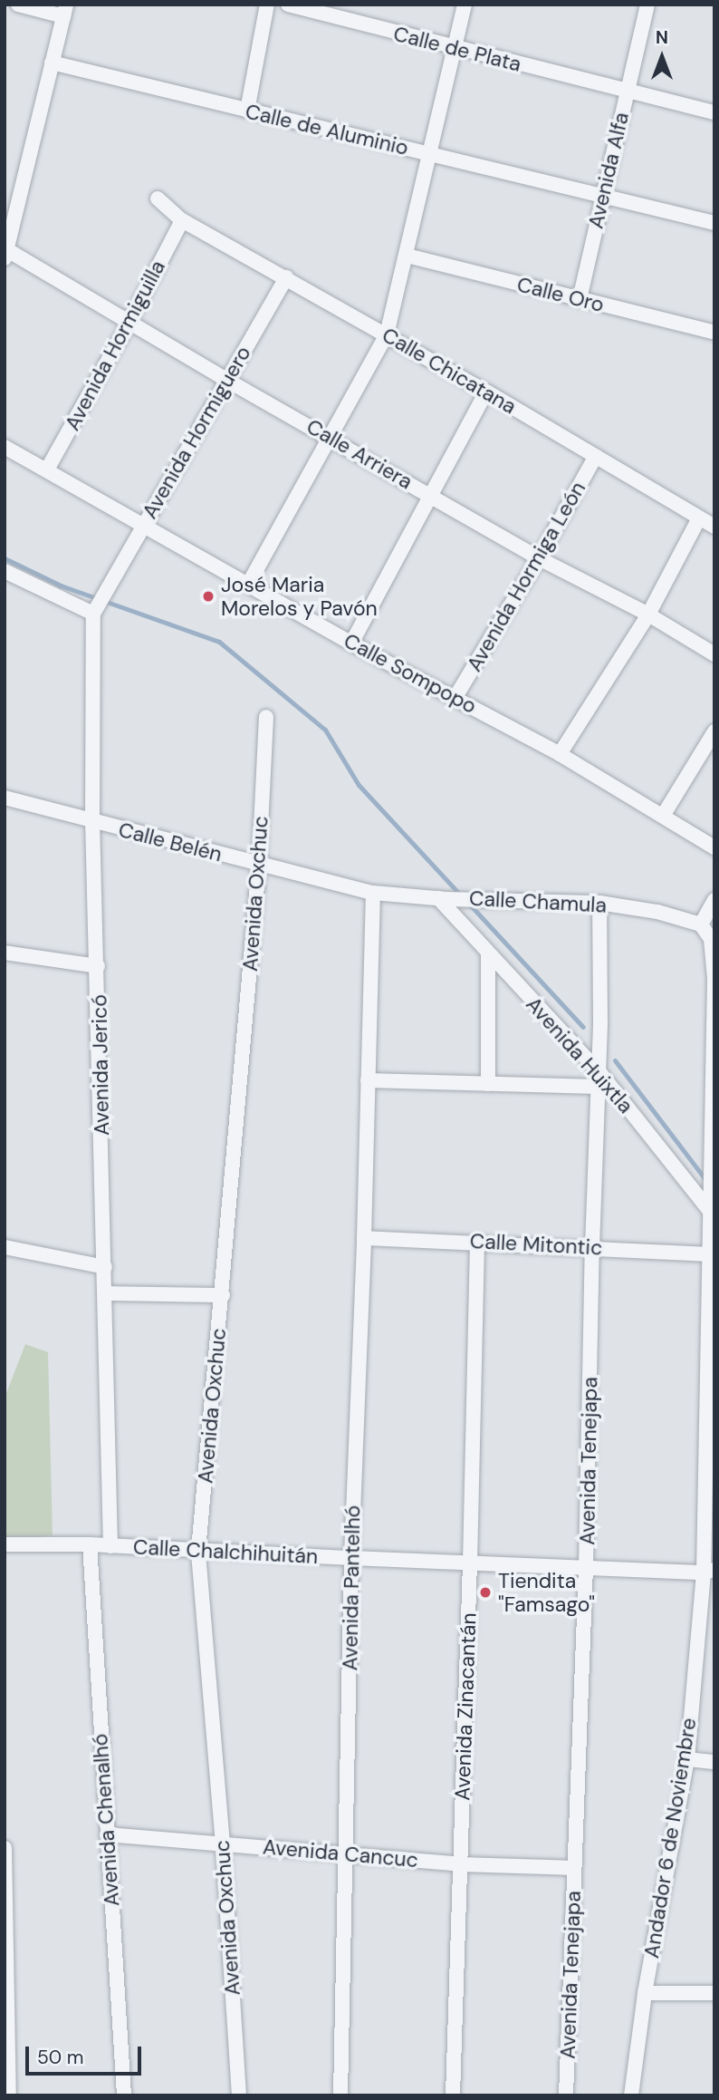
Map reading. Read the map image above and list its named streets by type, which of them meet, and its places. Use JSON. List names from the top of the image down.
{
  "streets": {
    "street": [
      "Calle de Plata",
      "Calle de Aluminio",
      "Avenida Alfa",
      "Calle Oro",
      "Avenida Hormiguilla",
      "Calle Chicatana",
      "Avenida Hormiguero",
      "Calle Arriera",
      "Avenida Hormiga León",
      "Calle Sompopo",
      "Calle Belén",
      "Avenida Oxchuc",
      "Calle Chamula",
      "Avenida Huixtla",
      "Avenida Jericó",
      "Calle Mitontic",
      "Avenida Tenejapa",
      "Calle Chalchihuitán",
      "Avenida Pantelhó",
      "Avenida Zinacantán",
      "Avenida Chenalhó",
      "Andador 6 de Noviembre",
      "Avenida Cancuc"
    ]
  },
  "crossings": [
    ["Calle de Plata", "Avenida Alfa"],
    ["Calle de Aluminio", "Avenida Alfa"],
    ["Avenida Alfa", "Calle Oro"],
    ["Avenida Hormiguilla", "Calle Chicatana"],
    ["Avenida Hormiguilla", "Calle Arriera"],
    ["Avenida Hormiguilla", "Calle Sompopo"],
    ["Calle Chicatana", "Avenida Hormiguero"],
    ["Calle Chicatana", "Avenida Hormiga León"],
    ["Avenida Hormiguero", "Calle Arriera"],
    ["Avenida Hormiguero", "Calle Sompopo"],
    ["Avenida Hormiguero", "Avenida Jericó"],
    ["Calle Arriera", "Avenida Hormiga León"],
    ["Avenida Hormiga León", "Calle Sompopo"],
    ["Calle Belén", "Avenida Oxchuc"],
    ["Calle Belén", "Calle Chamula"],
    ["Calle Belén", "Avenida Jericó"],
    ["Avenida Oxchuc", "Calle Chalchihuitán"],
    ["Avenida Oxchuc", "Avenida Cancuc"],
    ["Calle Chamula", "Avenida Huixtla"],
    ["Calle Chamula", "Avenida Tenejapa"],
    ["Avenida Huixtla", "Avenida Tenejapa"],
    ["Avenida Jericó", "Calle Chalchihuitán"],
    ["Calle Mitontic", "Avenida Tenejapa"],
    ["Calle Mitontic", "Avenida Pantelhó"],
    ["Calle Mitontic", "Avenida Zinacantán"],
    ["Avenida Tenejapa", "Calle Chalchihuitán"],
    ["Avenida Tenejapa", "Avenida Cancuc"],
    ["Calle Chalchihuitán", "Avenida Pantelhó"],
    ["Calle Chalchihuitán", "Avenida Zinacantán"],
    ["Calle Chalchihuitán", "Avenida Chenalhó"],
    ["Calle Chalchihuitán", "Andador 6 de Noviembre"],
    ["Avenida Pantelhó", "Avenida Cancuc"],
    ["Avenida Zinacantán", "Avenida Cancuc"],
    ["Avenida Chenalhó", "Avenida Cancuc"]
  ],
  "places": ["José Maria Morelos y Pavón", "Tiendita \"Famsago\""],
  "scale_bar": "50 m",
  "north": "top"
}
